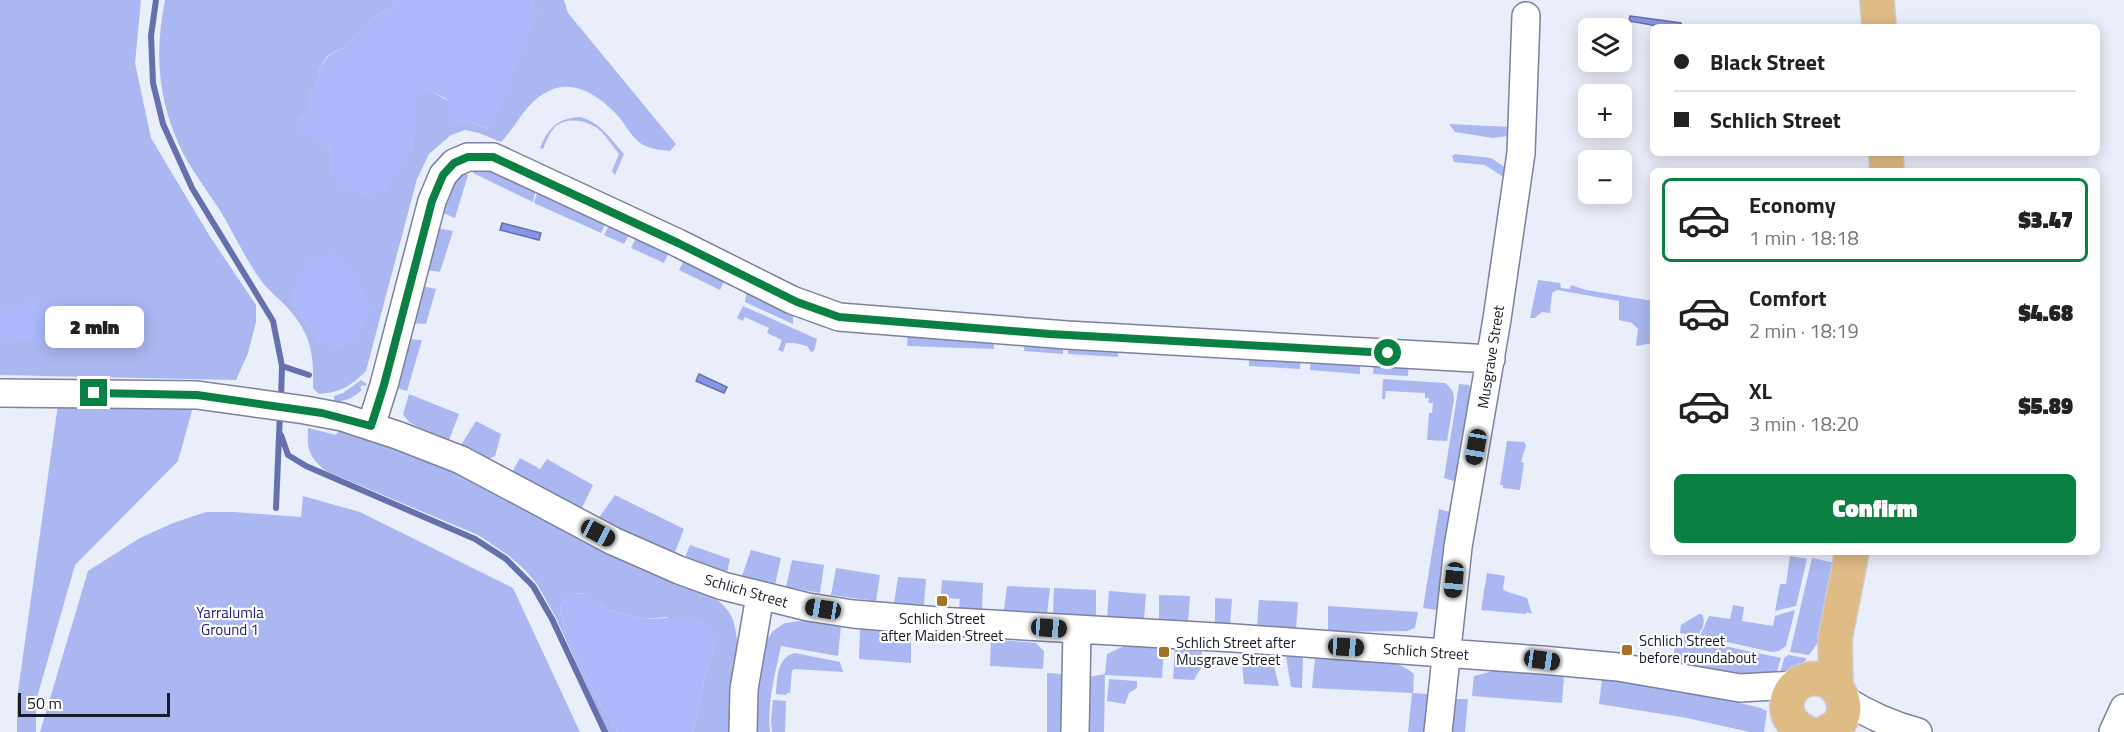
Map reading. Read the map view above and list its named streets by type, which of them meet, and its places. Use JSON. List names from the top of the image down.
{
  "streets": {
    "street": ["Musgrave Street", "Schlich Street"]
  },
  "crossings": [
    ["Musgrave Street", "Schlich Street"]
  ],
  "parks": ["Yarralumla Ground 1"],
  "places": {
    "transit": ["Schlich Street after Maiden Street", "Schlich Street before roundabout", "Schlich Street after Musgrave Street"]
  },
  "scale_bar": "50 m",
  "page": {
    "map_buttons": ["+", "−"],
    "banner": ["Black Street", "Schlich Street"],
    "list": [
      {
        "name": "Economy",
        "note": "1 min · 18:18",
        "value": "$3.47"
      },
      {
        "name": "Comfort",
        "note": "2 min · 18:19",
        "value": "$4.68"
      },
      {
        "name": "XL",
        "note": "3 min · 18:20",
        "value": "$5.89"
      }
    ],
    "bubble": "2 min",
    "buttons": "Confirm",
    "scale": "50 m"
  }
}
